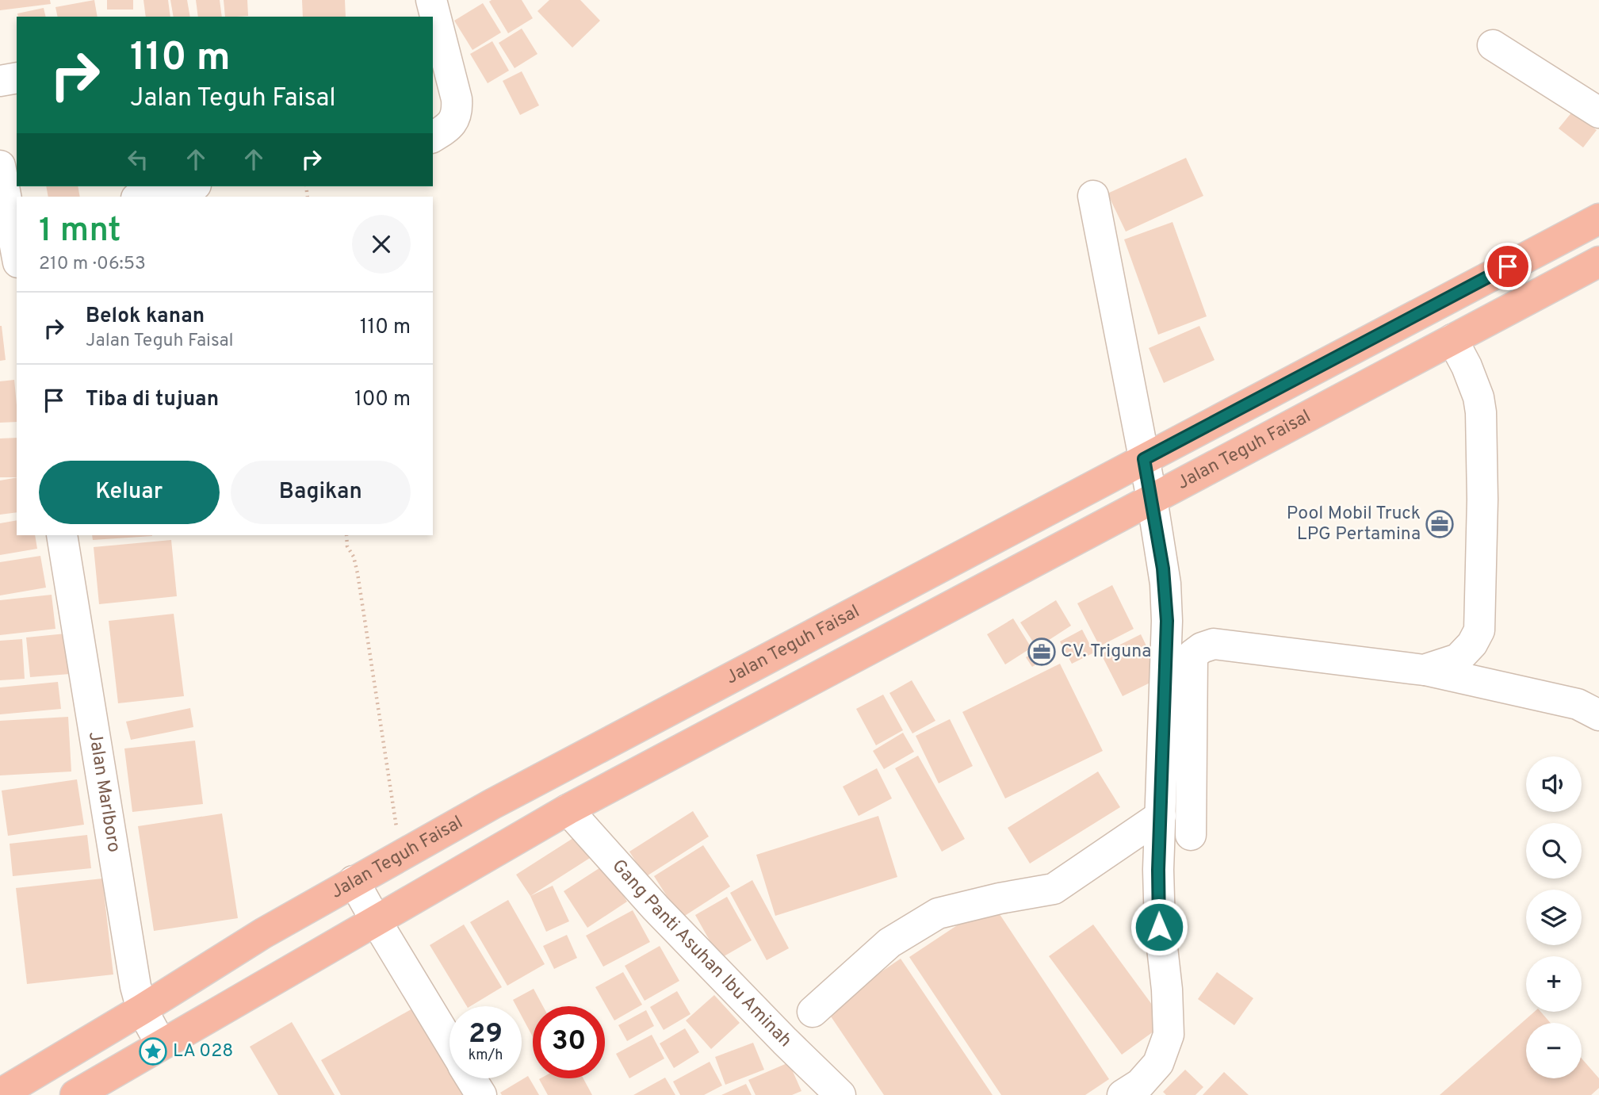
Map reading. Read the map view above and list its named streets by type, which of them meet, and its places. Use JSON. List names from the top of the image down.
{
  "streets": {
    "highway": ["Jalan Teguh Faisal"],
    "street": ["Jalan Marlboro", "Gang Panti Asuhan Ibu Aminah"]
  },
  "crossings": [
    ["Jalan Teguh Faisal", "Jalan Marlboro"],
    ["Jalan Teguh Faisal", "Gang Panti Asuhan Ibu Aminah"]
  ],
  "places": {
    "office": ["Pool Mobil Truck LPG Pertamina", "CV. Triguna"],
    "place": ["LA 028"]
  },
  "page": {
    "turn": ["110 m", "Jalan Teguh Faisal"],
    "heading": ["1 mnt", "210 m · 06:53"],
    "list": [
      {
        "name": "Belok kanan",
        "note": "Jalan Teguh Faisal",
        "value": "110 m"
      },
      {
        "name": "Tiba di tujuan",
        "value": "100 m"
      }
    ],
    "buttons": ["Keluar", "Bagikan"],
    "map_buttons": ["+", "−"],
    "speed": "29 km/h",
    "limit": "30"
  }
}
